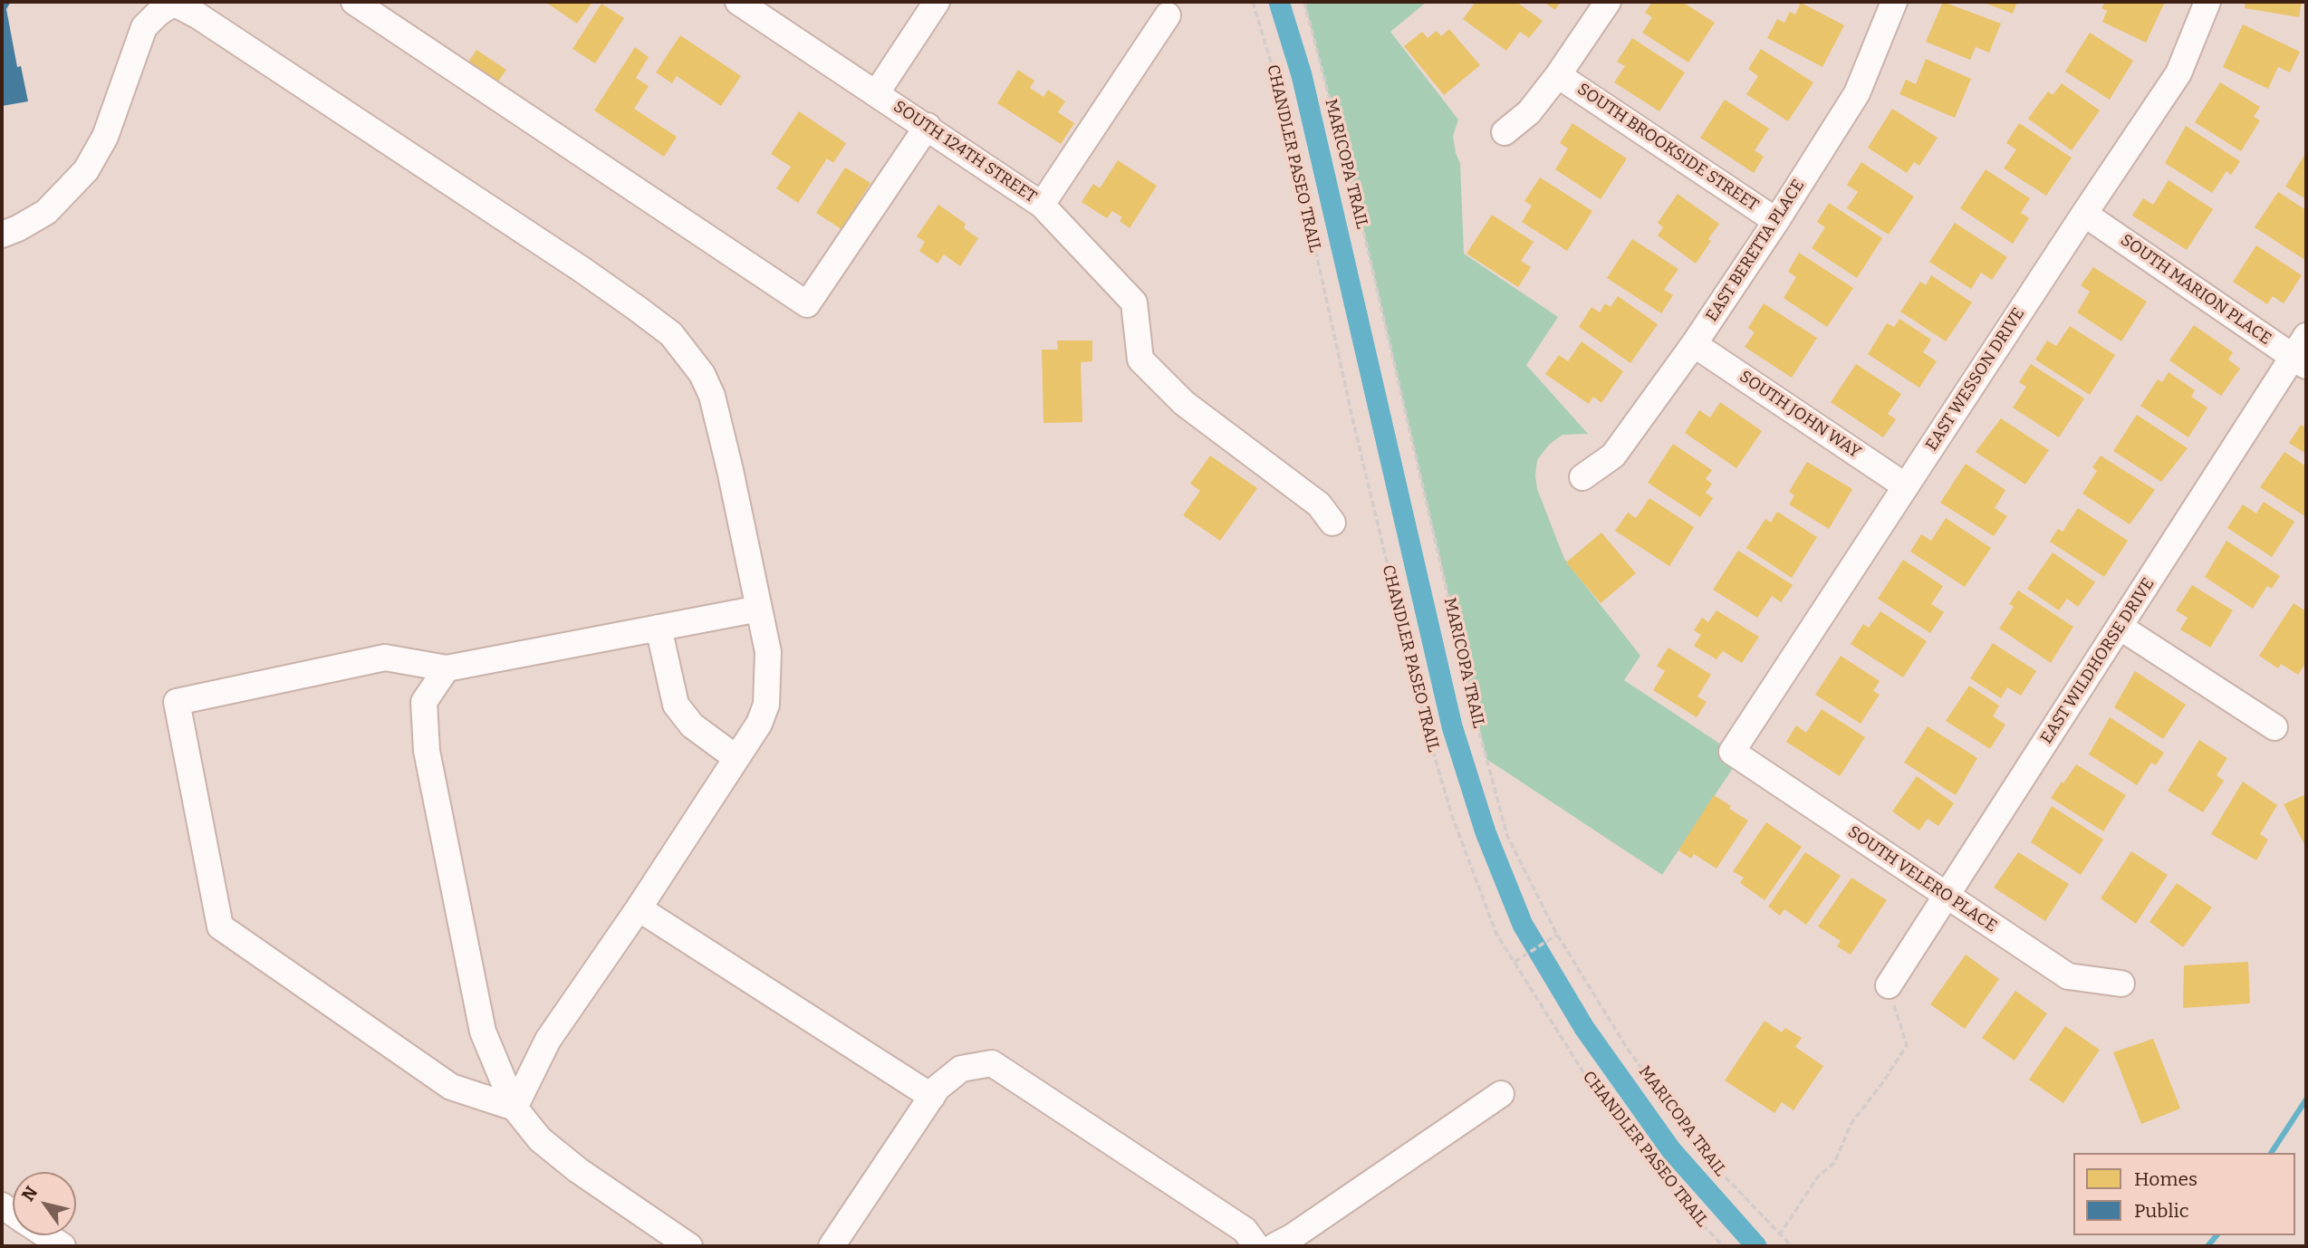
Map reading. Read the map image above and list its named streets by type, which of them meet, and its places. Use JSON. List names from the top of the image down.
{
  "streets": {
    "street": [
      "SOUTH BROOKSIDE STREET",
      "SOUTH 124TH STREET",
      "EAST BERETTA PLACE",
      "SOUTH MARION PLACE",
      "EAST WESSON DRIVE",
      "SOUTH JOHN WAY",
      "EAST WILDHORSE DRIVE",
      "SOUTH VELERO PLACE"
    ],
    "path": ["CHANDLER PASEO TRAIL", "MARICOPA TRAIL"]
  },
  "crossings": [
    ["SOUTH BROOKSIDE STREET", "EAST BERETTA PLACE"],
    ["EAST BERETTA PLACE", "SOUTH JOHN WAY"],
    ["SOUTH MARION PLACE", "EAST WESSON DRIVE"],
    ["SOUTH MARION PLACE", "EAST WILDHORSE DRIVE"],
    ["EAST WESSON DRIVE", "SOUTH JOHN WAY"],
    ["EAST WESSON DRIVE", "SOUTH VELERO PLACE"],
    ["EAST WILDHORSE DRIVE", "SOUTH VELERO PLACE"]
  ],
  "legend": ["Homes", "Public"],
  "north": "top left"
}
